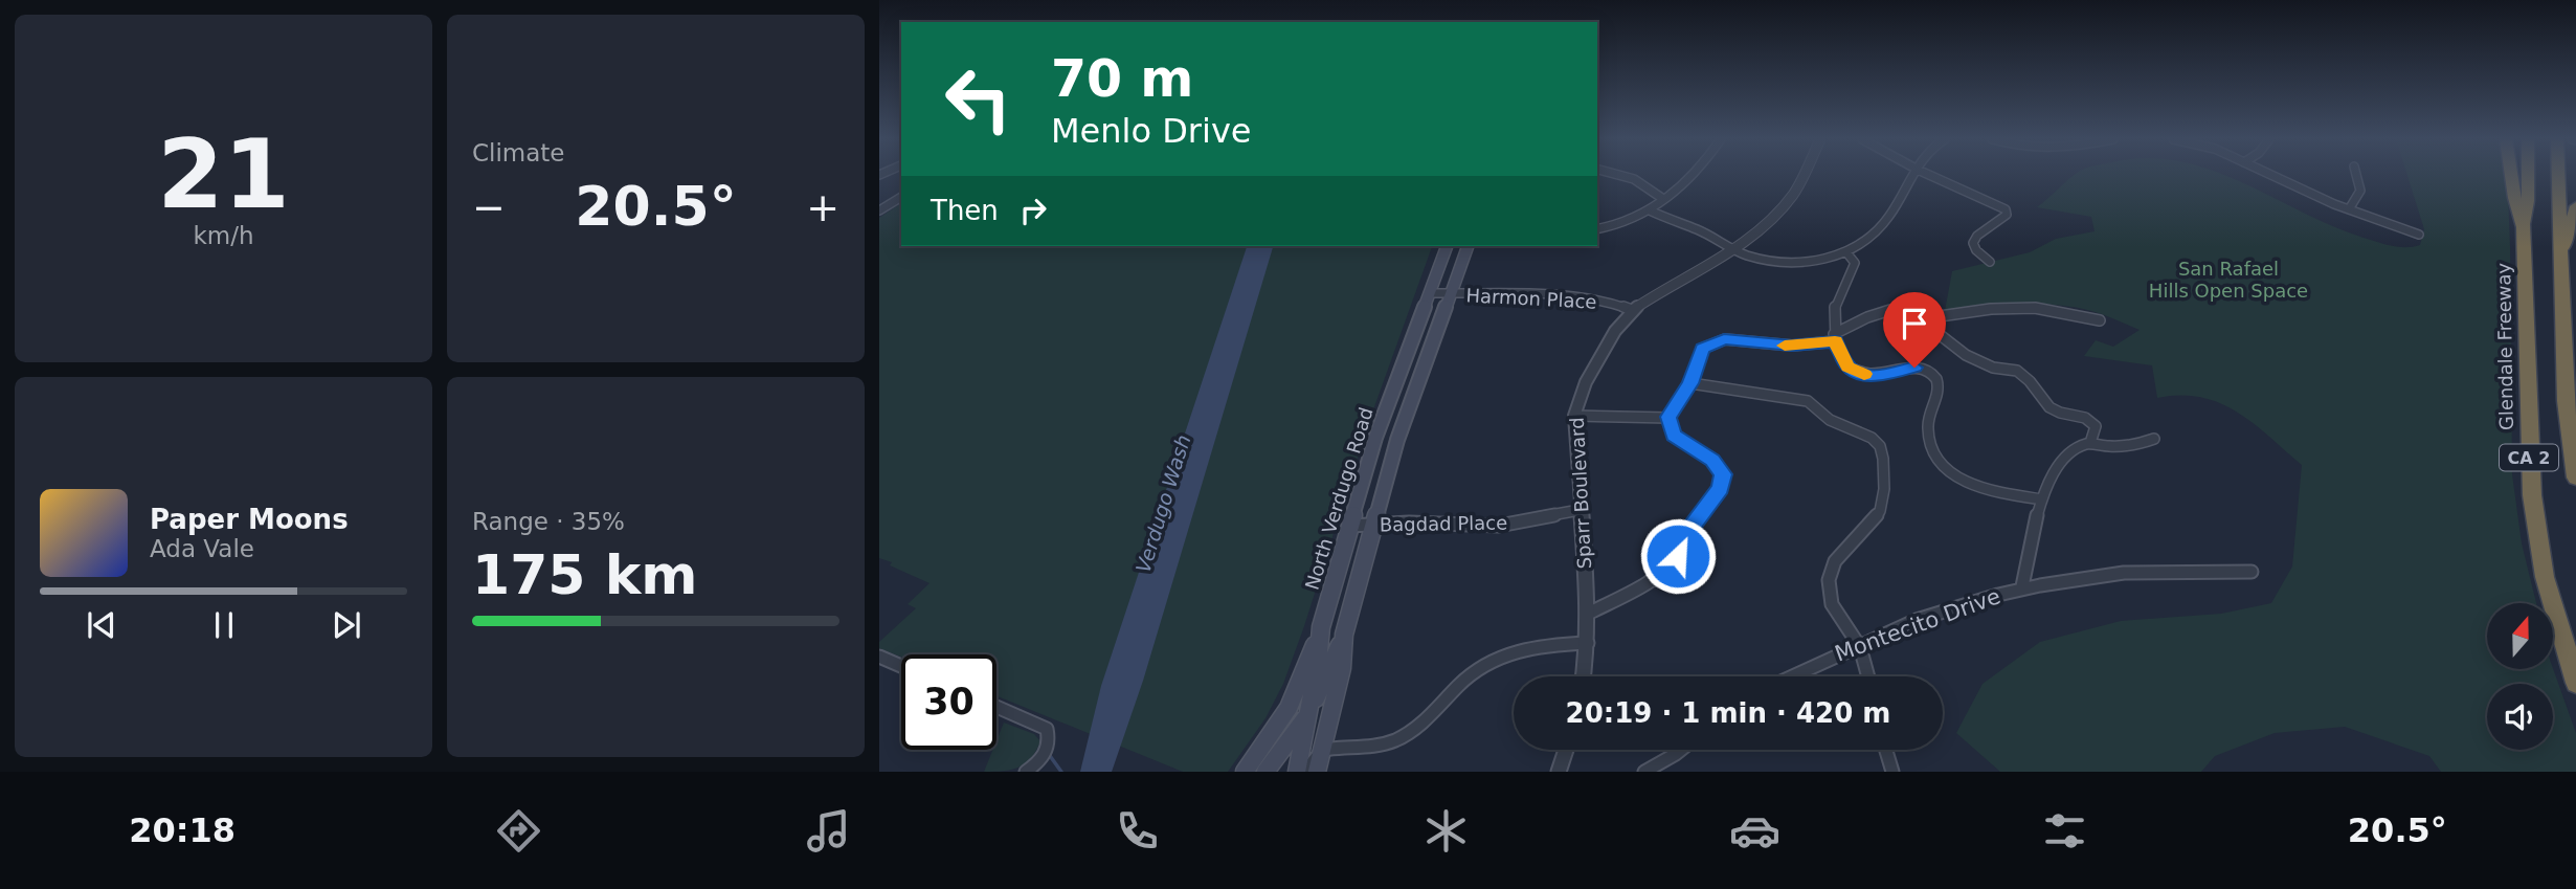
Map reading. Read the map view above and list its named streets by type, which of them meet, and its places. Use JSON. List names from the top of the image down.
{
  "streets": {
    "highway": ["Glendale Freeway", "CA 2"],
    "main road": ["North Verdugo Road"],
    "street": [
      "Harmon Place",
      "Sparr Boulevard",
      "Bagdad Place",
      "Montecito Drive"
    ]
  },
  "crossings": [
    ["Harmon Place", "Sparr Boulevard"],
    ["Harmon Place", "North Verdugo Road"],
    ["Sparr Boulevard", "Bagdad Place"],
    ["North Verdugo Road", "Bagdad Place"]
  ],
  "water": ["Verdugo Wash"],
  "parks": ["San Rafael Hills Open Space"],
  "north": "top",
  "page": {
    "tile": [
      ["21", "km/h"],
      "Climate",
      ["Range · 35%", "175 km"]
    ],
    "turn": ["70 m", "Menlo Drive"],
    "then": "Then",
    "heat": ["−", "20.5°", "+"],
    "song": ["Paper Moons", "Ada Vale"],
    "limit": "30",
    "trip": "20:19 · 1 min · 420 m",
    "tabs": ["20:18", "20.5°"]
  }
}
